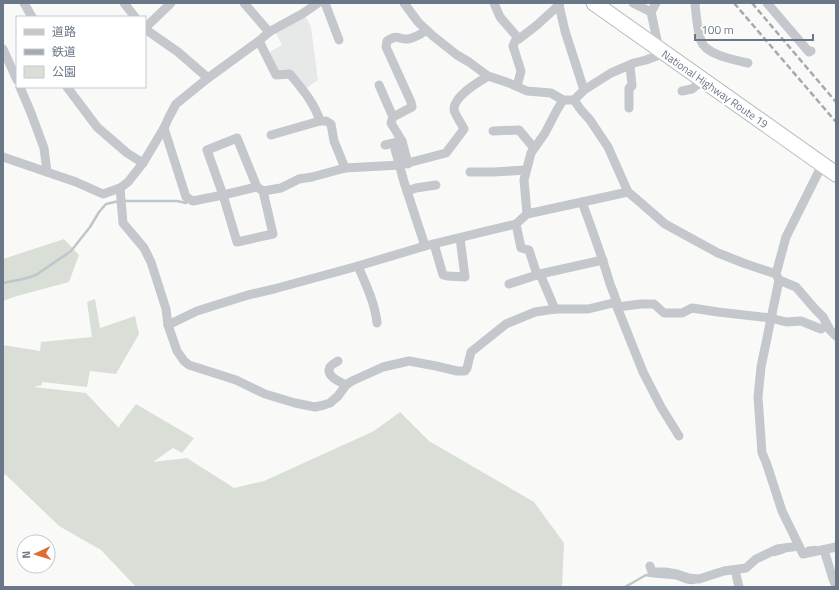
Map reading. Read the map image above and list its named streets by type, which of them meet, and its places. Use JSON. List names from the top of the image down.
{
  "streets": {
    "highway": ["National Highway Route 19"]
  },
  "legend": ["道路", "鉄道", "公園"],
  "scale_bar": "100 m",
  "north": "left"
}
